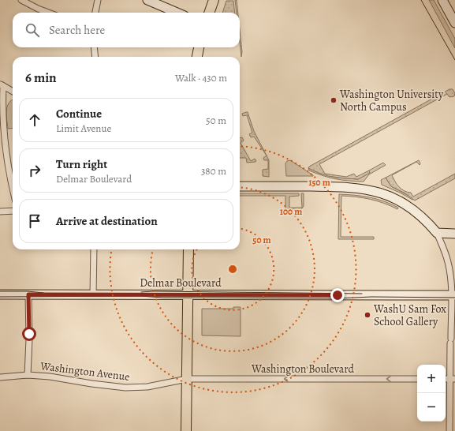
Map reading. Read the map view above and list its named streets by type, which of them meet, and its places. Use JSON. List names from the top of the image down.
{
  "streets": {
    "main road": ["Delmar Boulevard"],
    "street": ["Washington Boulevard", "Washington Avenue"]
  },
  "crossings": [
    ["Washington Boulevard", "Washington Avenue"]
  ],
  "one_way": ["Washington Boulevard"],
  "places": ["Washington University North Campus", "WashU Sam Fox School Gallery"],
  "page": {
    "search": "Search here",
    "heading": ["6 min", "Walk · 430 m"],
    "list": [
      ["Continue", "Limit Avenue", "50 m"],
      ["Turn right", "Delmar Boulevard", "380 m"],
      "Arrive at destination"
    ],
    "map_buttons": ["+", "−"]
  },
  "rings": ["150 m", "100 m", "50 m"]
}
